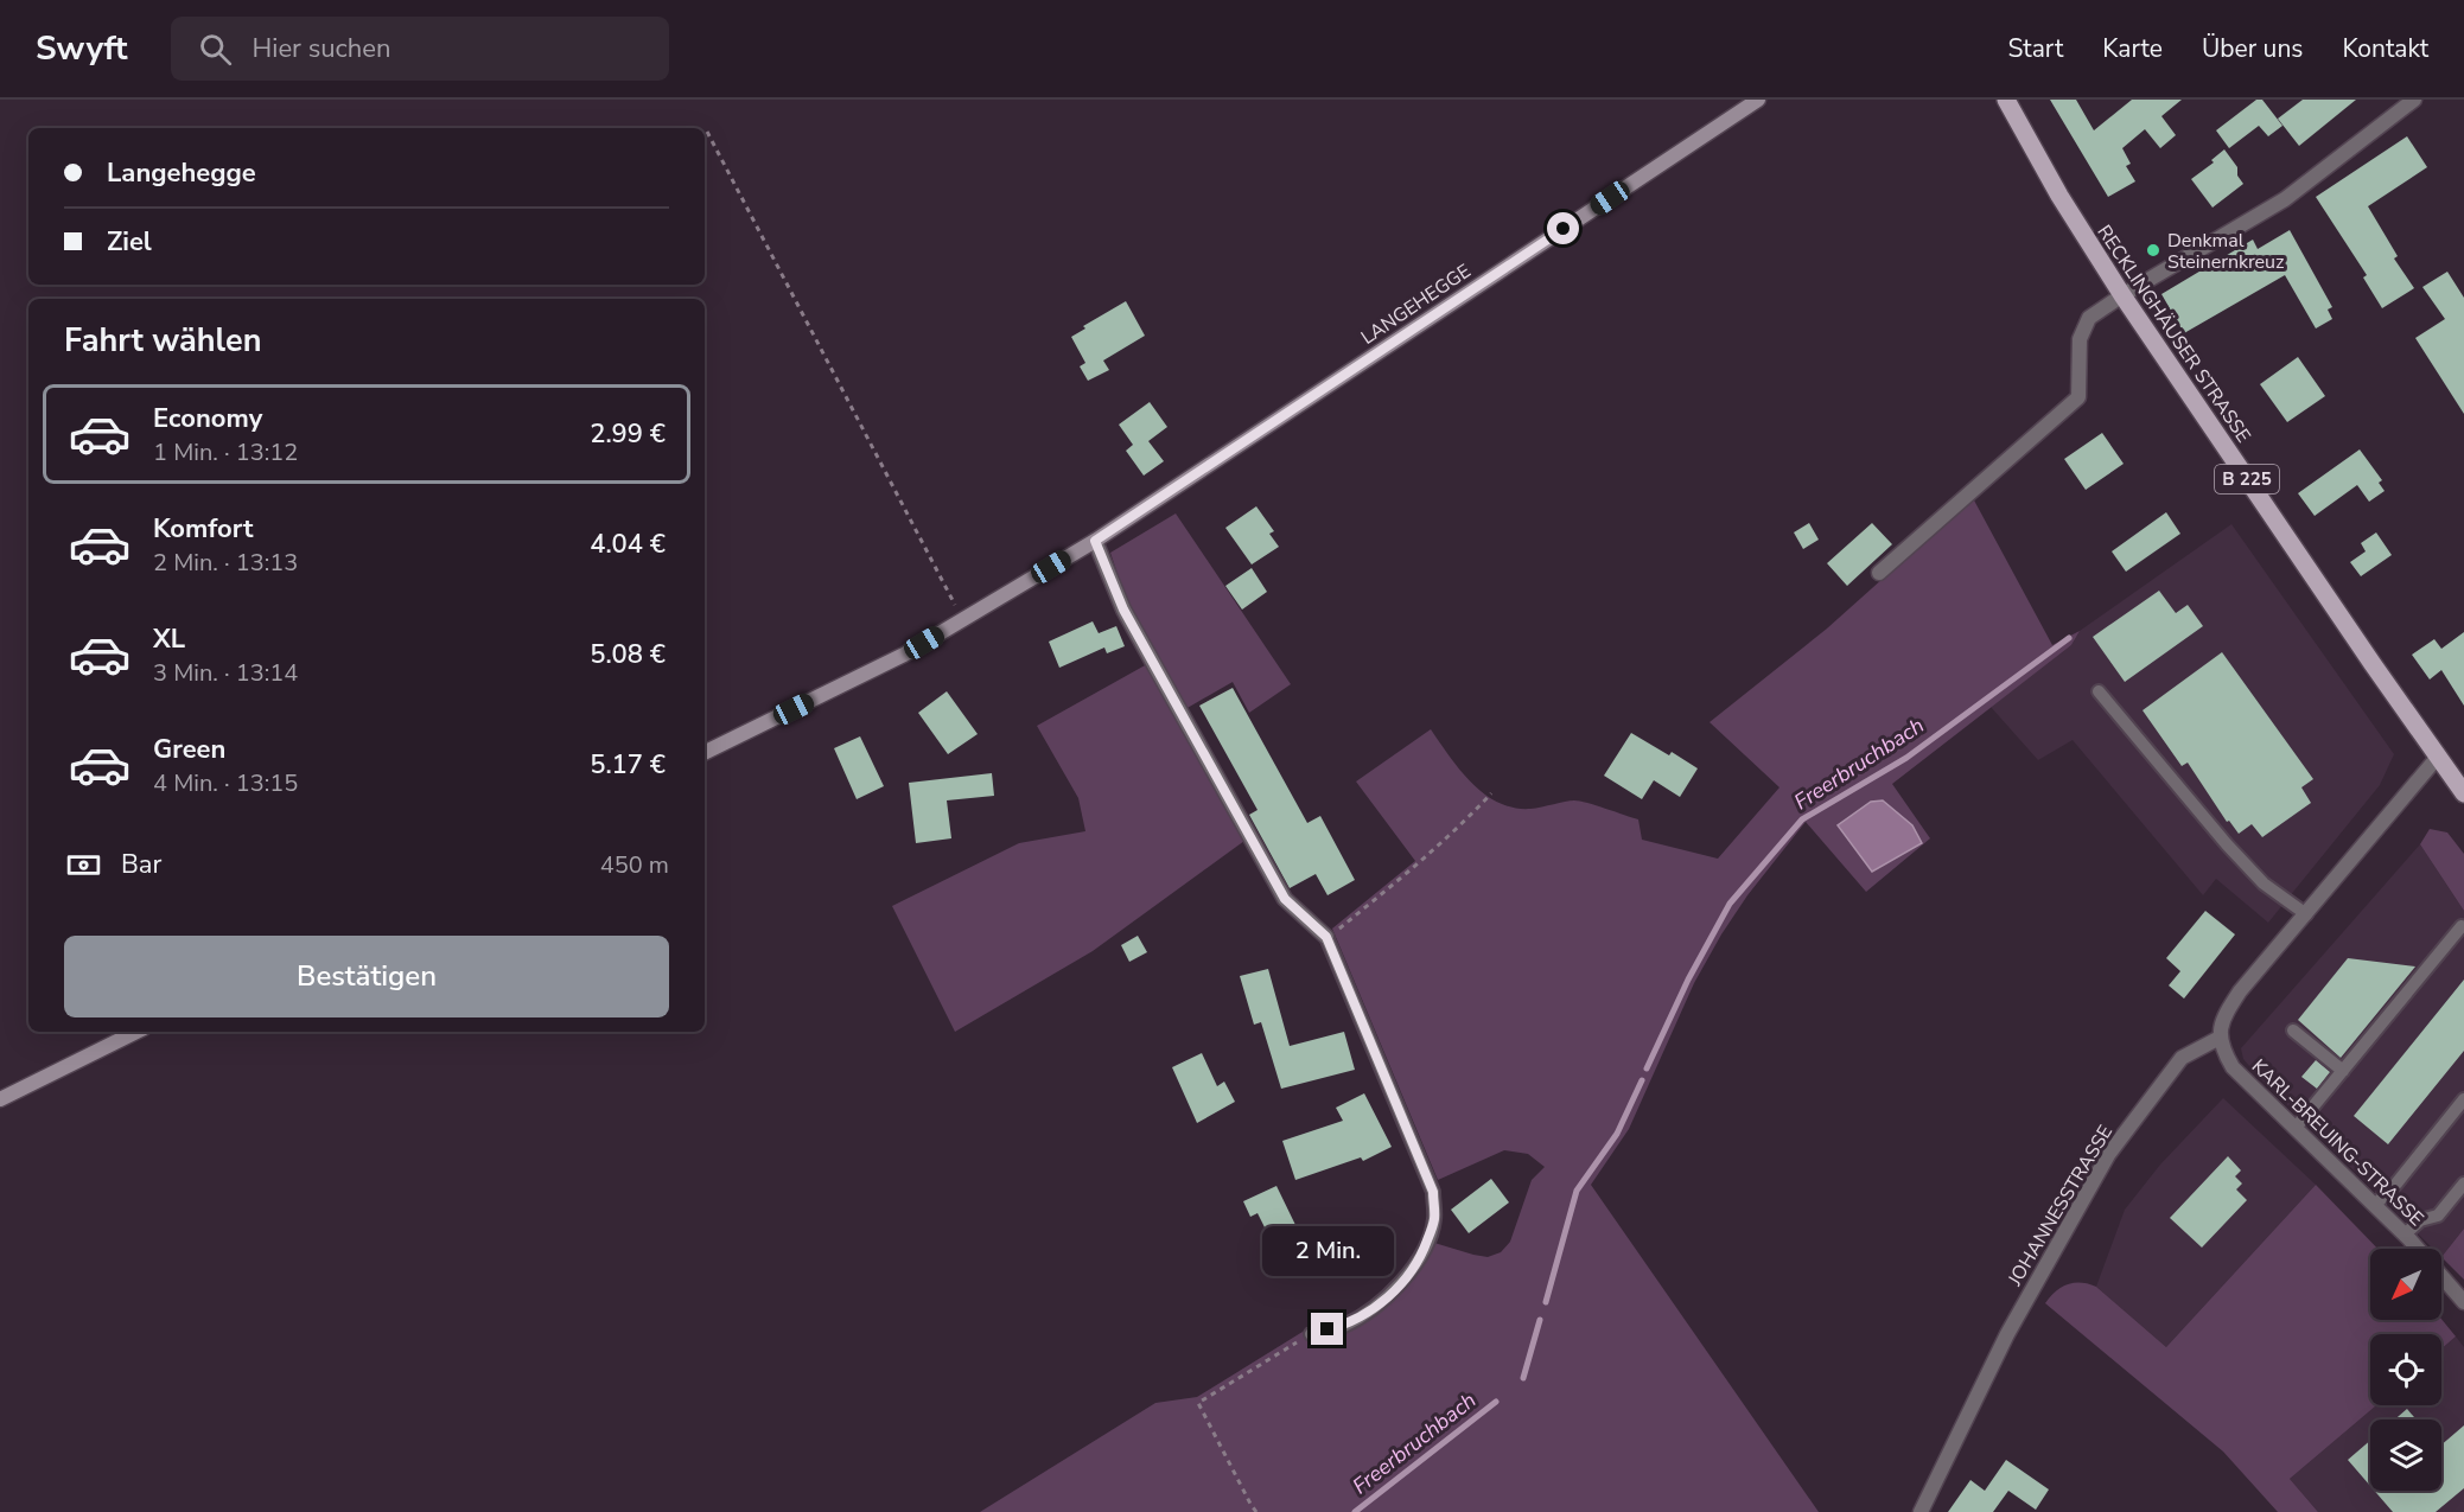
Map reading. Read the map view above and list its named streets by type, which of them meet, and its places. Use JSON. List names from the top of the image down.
{
  "streets": {
    "main road": ["RECKLINGHÄUSER STRASSE", "B 225"],
    "street": ["LANGEHEGGE", "KARL-BREUING-STRASSE", "JOHANNESSTRASSE"]
  },
  "crossings": [
    ["KARL-BREUING-STRASSE", "JOHANNESSTRASSE"]
  ],
  "water": ["Freerbruchbach"],
  "places": ["Denkmal Steinernkreuz"],
  "north": "bottom left",
  "page": {
    "header": "Swyft",
    "search": "Hier suchen",
    "nav": [
      "Start",
      "Karte",
      "Über uns",
      "Kontakt"
    ],
    "banner": ["Langehegge", "Ziel"],
    "heading": "Fahrt wählen",
    "list": [
      {
        "name": "Economy",
        "note": "1 Min. · 13:12",
        "value": "2.99 €"
      },
      {
        "name": "Komfort",
        "note": "2 Min. · 13:13",
        "value": "4.04 €"
      },
      {
        "name": "XL",
        "note": "3 Min. · 13:14",
        "value": "5.08 €"
      },
      {
        "name": "Green",
        "note": "4 Min. · 13:15",
        "value": "5.17 €"
      }
    ],
    "pay": ["Bar", "450 m"],
    "buttons": "Bestätigen",
    "bubble": "2 Min."
  }
}
